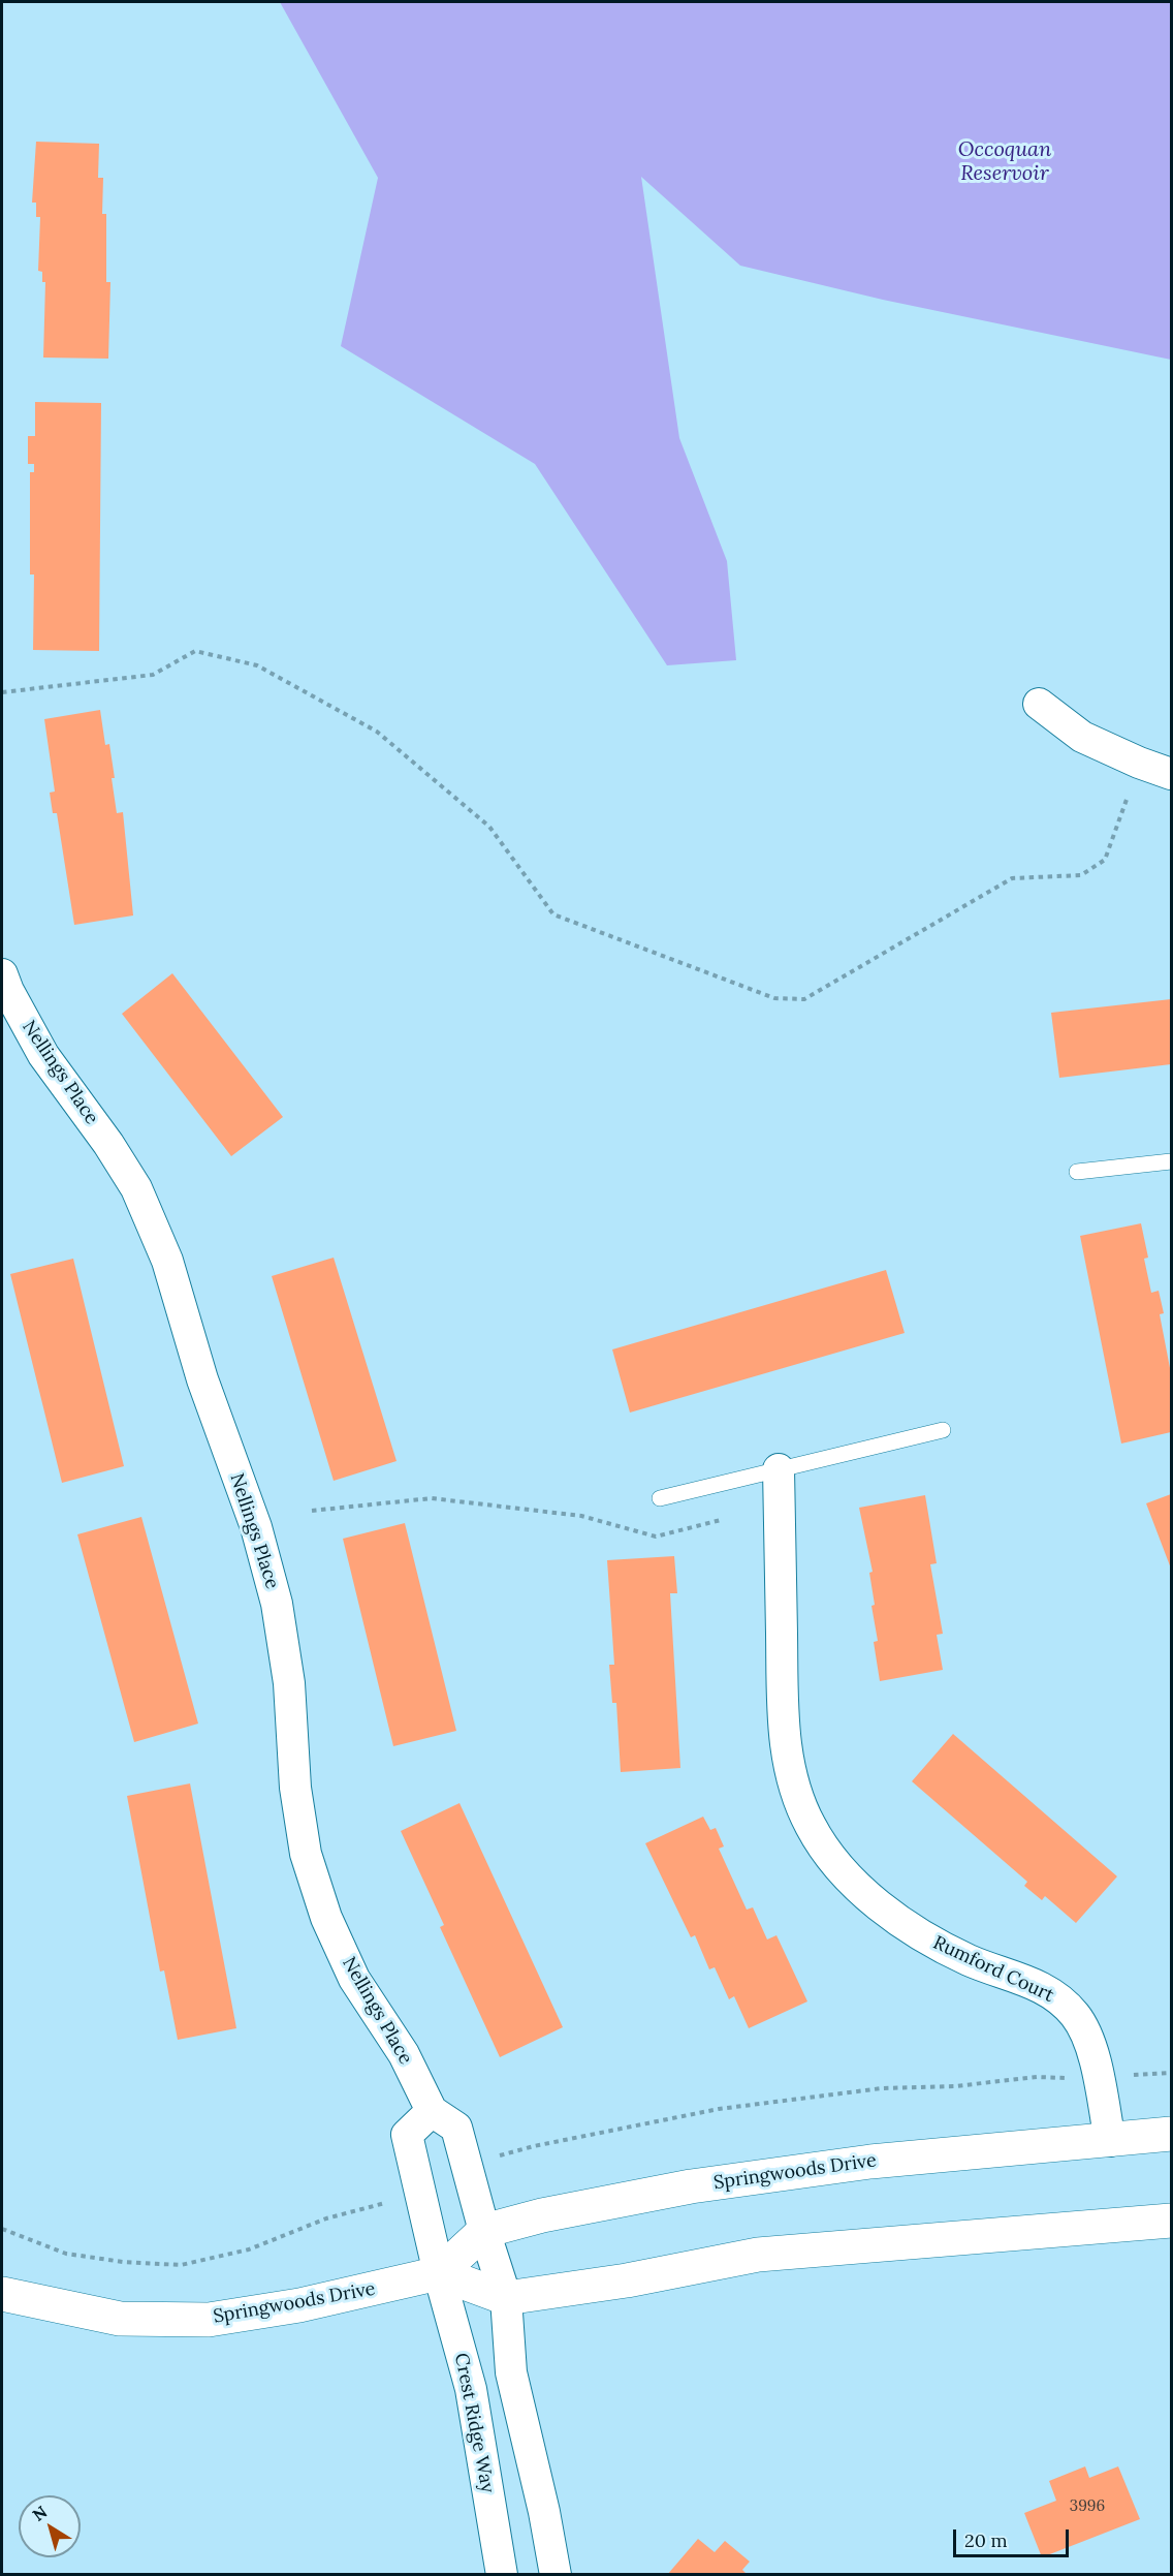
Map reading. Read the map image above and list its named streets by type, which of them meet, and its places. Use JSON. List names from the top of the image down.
{
  "streets": {
    "street": [
      "Nellings Place",
      "Rumford Court",
      "Springwoods Drive",
      "Crest Ridge Way"
    ]
  },
  "crossings": [
    ["Nellings Place", "Springwoods Drive"],
    ["Rumford Court", "Springwoods Drive"],
    ["Springwoods Drive", "Crest Ridge Way"]
  ],
  "water": ["Occoquan Reservoir"],
  "house_numbers": ["3996"],
  "scale_bar": "20 m",
  "north": "top left"
}
